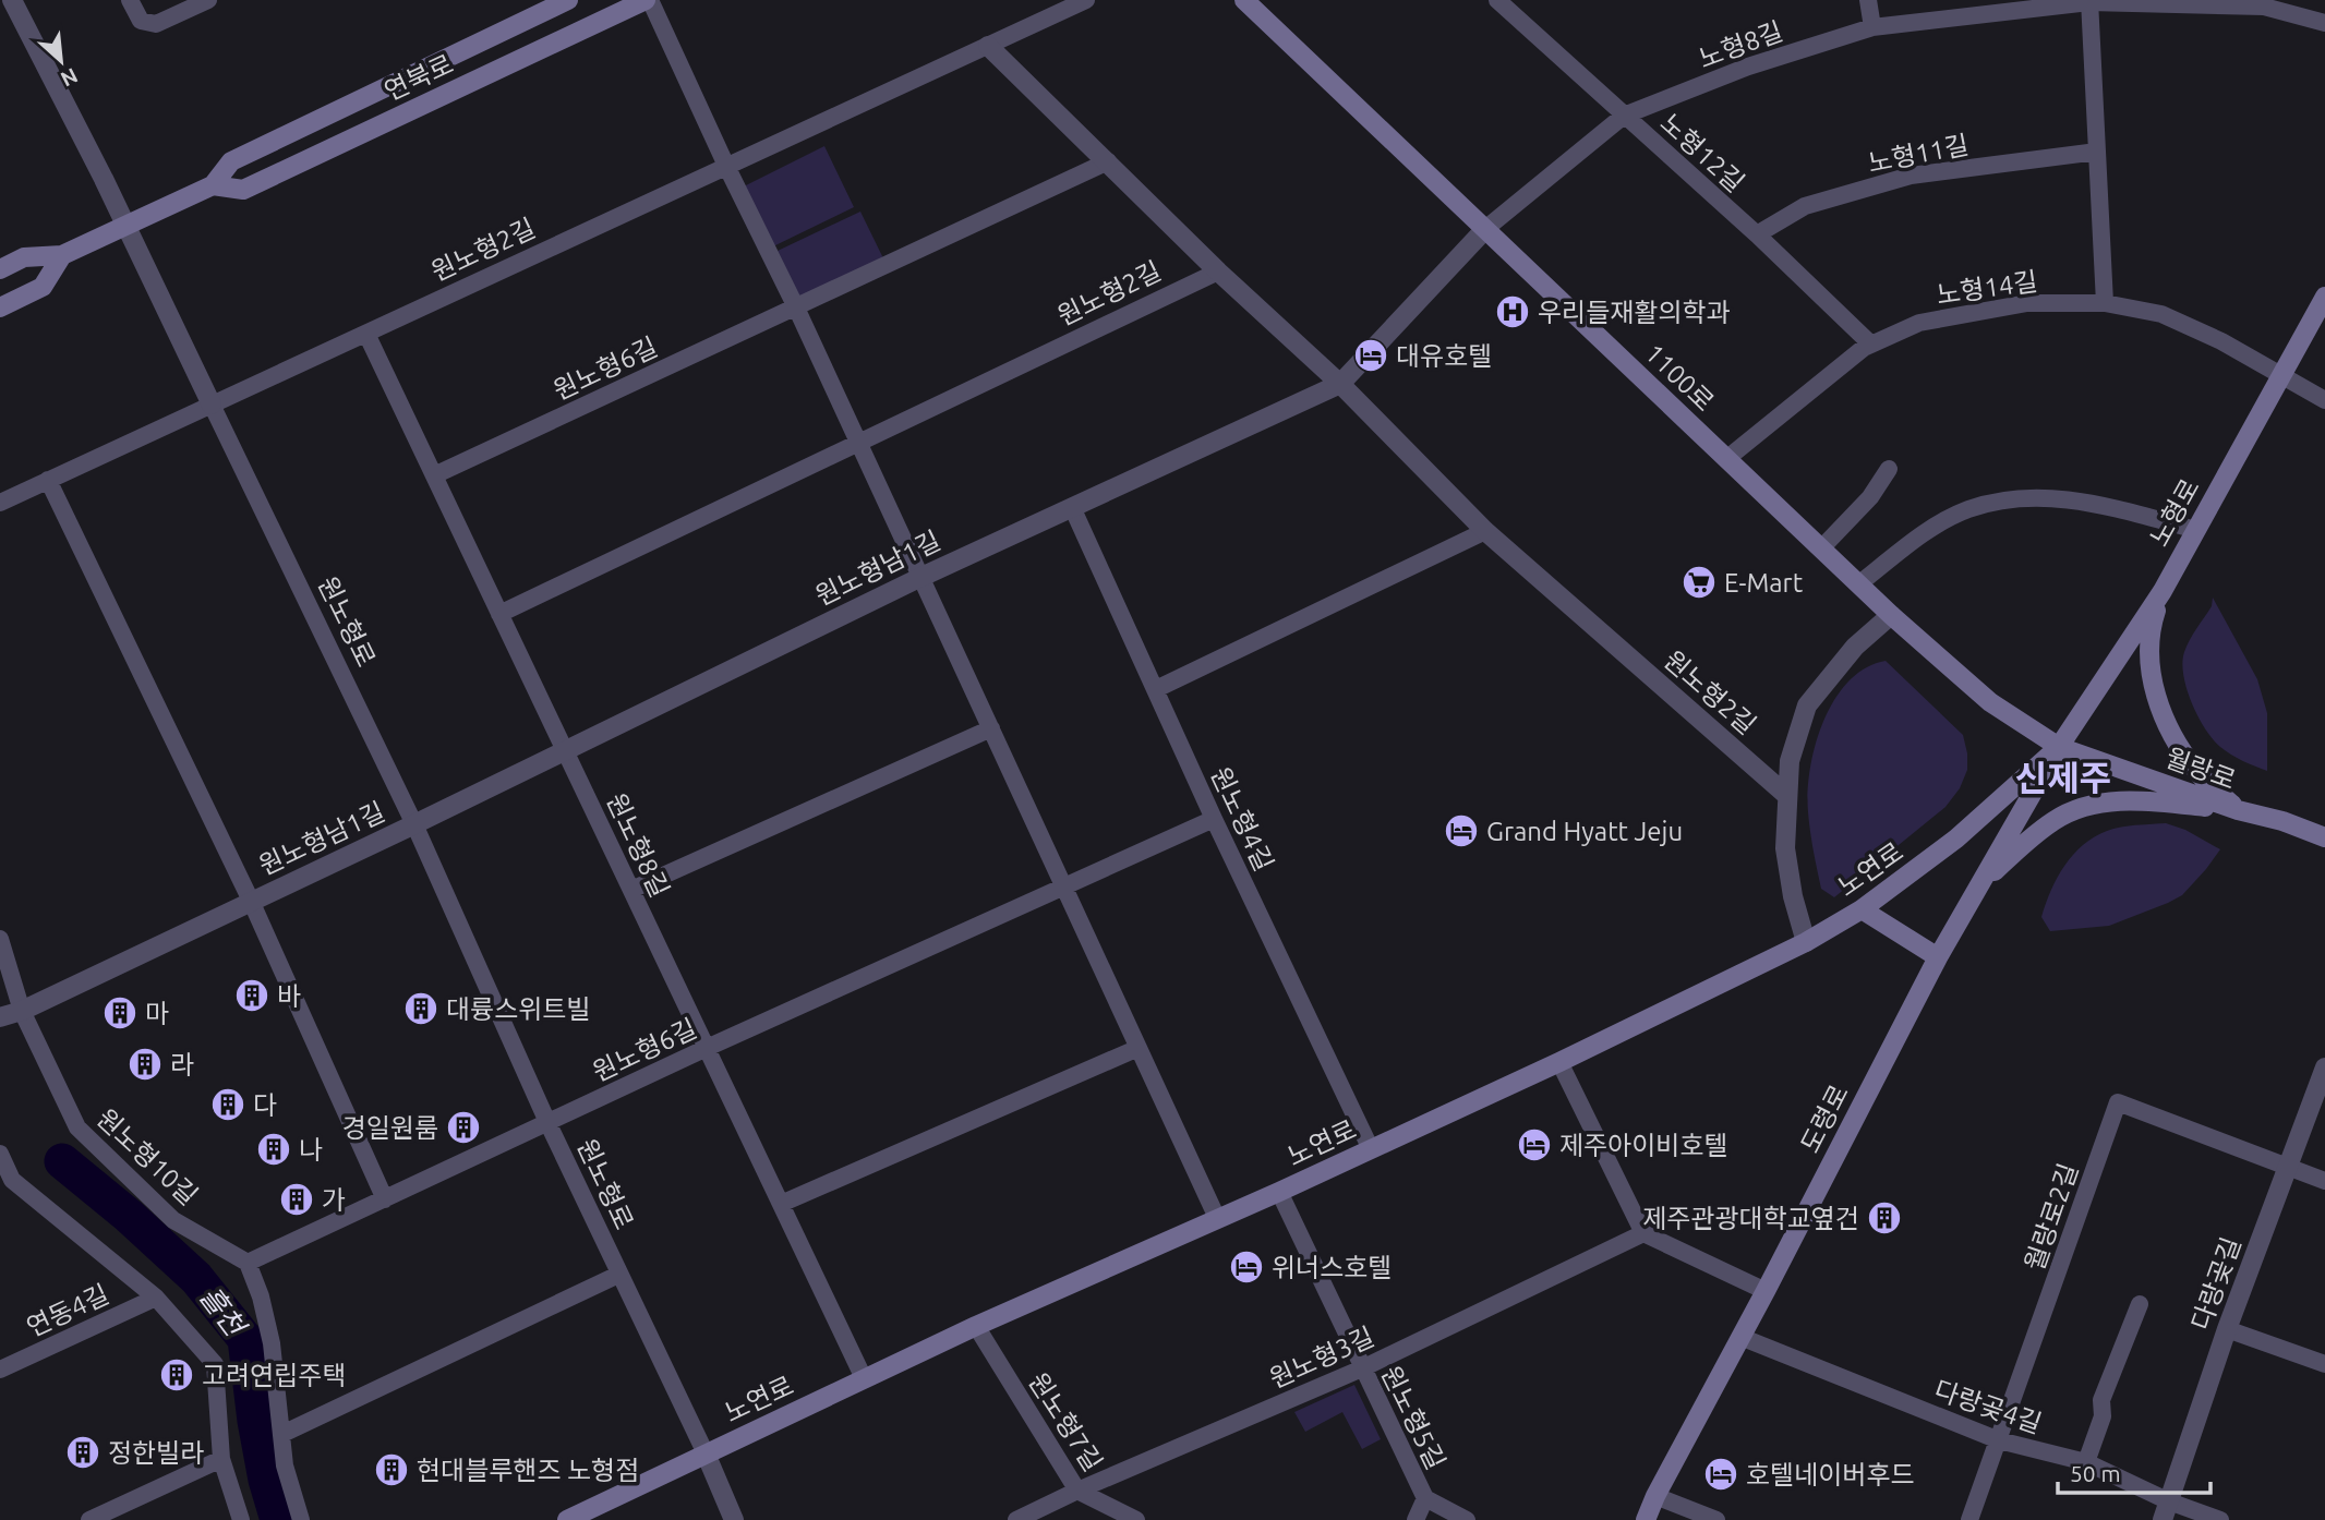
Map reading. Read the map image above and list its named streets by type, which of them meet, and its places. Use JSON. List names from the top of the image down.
{
  "streets": {
    "main road": [
      "연북로",
      "1100로",
      "노형로",
      "월랑로",
      "노연로",
      "도령로"
    ],
    "street": [
      "노형8길",
      "노형12길",
      "노형11길",
      "원노형2길",
      "노형14길",
      "원노형6길",
      "원노형남1길",
      "원노형로",
      "원노형4길",
      "원노형8길",
      "원노형10길",
      "월랑로2길",
      "다랑곶길",
      "연동4길",
      "원노형3길",
      "다랑곶4길",
      "원노형5길",
      "원노형7길"
    ]
  },
  "crossings": [
    ["노형8길", "노형12길"],
    ["노형8길", "1100로"],
    ["노형8길", "원노형남1길"],
    ["연북로", "원노형로"],
    ["노형12길", "노형11길"],
    ["노형12길", "노형14길"],
    ["원노형2길", "원노형남1길"],
    ["원노형2길", "원노형로"],
    ["원노형2길", "원노형8길"],
    ["노형14길", "1100로"],
    ["노형14길", "노형로"],
    ["원노형6길", "원노형남1길"],
    ["원노형6길", "원노형로"],
    ["원노형6길", "원노형4길"],
    ["원노형6길", "원노형8길"],
    ["원노형6길", "원노형10길"],
    ["1100로", "노형로"],
    ["1100로", "원노형남1길"],
    ["1100로", "월랑로"],
    ["1100로", "노연로"],
    ["1100로", "도령로"],
    ["노형로", "월랑로"],
    ["노형로", "노연로"],
    ["노형로", "도령로"],
    ["원노형남1길", "원노형로"],
    ["원노형남1길", "원노형4길"],
    ["원노형남1길", "원노형8길"],
    ["원노형남1길", "원노형10길"],
    ["원노형로", "노연로"],
    ["월랑로", "노연로"],
    ["월랑로", "도령로"],
    ["원노형4길", "노연로"],
    ["원노형8길", "노연로"],
    ["노연로", "도령로"],
    ["노연로", "원노형5길"],
    ["노연로", "원노형7길"],
    ["도령로", "다랑곶4길"],
    ["월랑로2길", "다랑곶길"],
    ["월랑로2길", "다랑곶4길"],
    ["다랑곶길", "다랑곶4길"],
    ["원노형3길", "원노형5길"],
    ["원노형3길", "원노형7길"]
  ],
  "districts": ["신제주"],
  "water": ["흘천"],
  "places": {
    "hospital": ["우리들재활의학과"],
    "hotel": [
      "대유호텔",
      "Grand Hyatt Jeju",
      "제주아이비호텔",
      "위너스호텔",
      "호텔네이버후드"
    ],
    "supermarket": ["E-Mart"],
    "building": [
      "바",
      "대륭스위트빌",
      "마",
      "라",
      "다",
      "경일원룸",
      "나",
      "가",
      "제주관광대학교옆건",
      "고려연립주택",
      "정한빌라",
      "현대블루핸즈 노형점"
    ]
  },
  "scale_bar": "50 m",
  "north": "bottom right"
}
